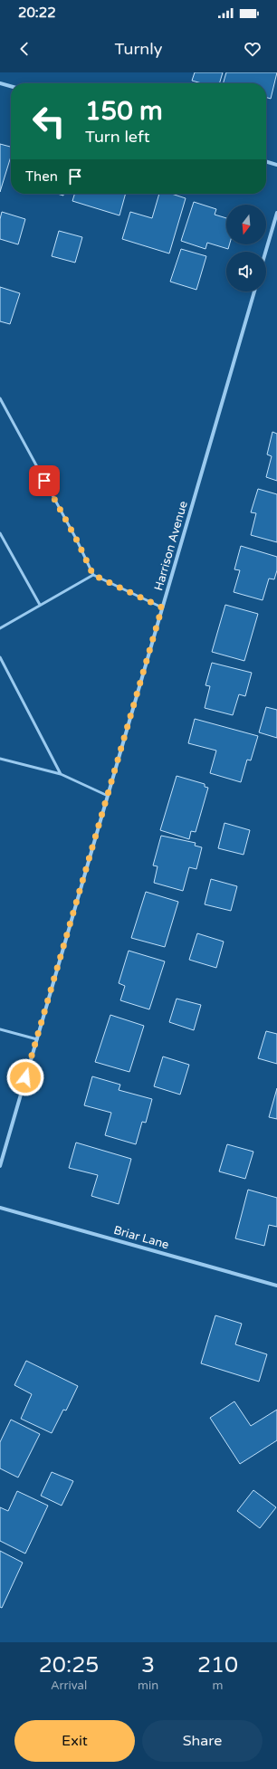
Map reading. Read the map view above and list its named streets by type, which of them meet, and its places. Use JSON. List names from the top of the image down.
{
  "streets": {
    "street": ["Harrison Avenue", "Briar Lane"]
  },
  "north": "bottom",
  "page": {
    "status": "20:22",
    "header": "Turnly",
    "turn": ["150 m", "Turn left"],
    "then": "Then",
    "eta": [
      "20:25",
      "Arrival",
      "3",
      "min",
      "210",
      "m"
    ],
    "buttons": ["Exit", "Share"]
  }
}
